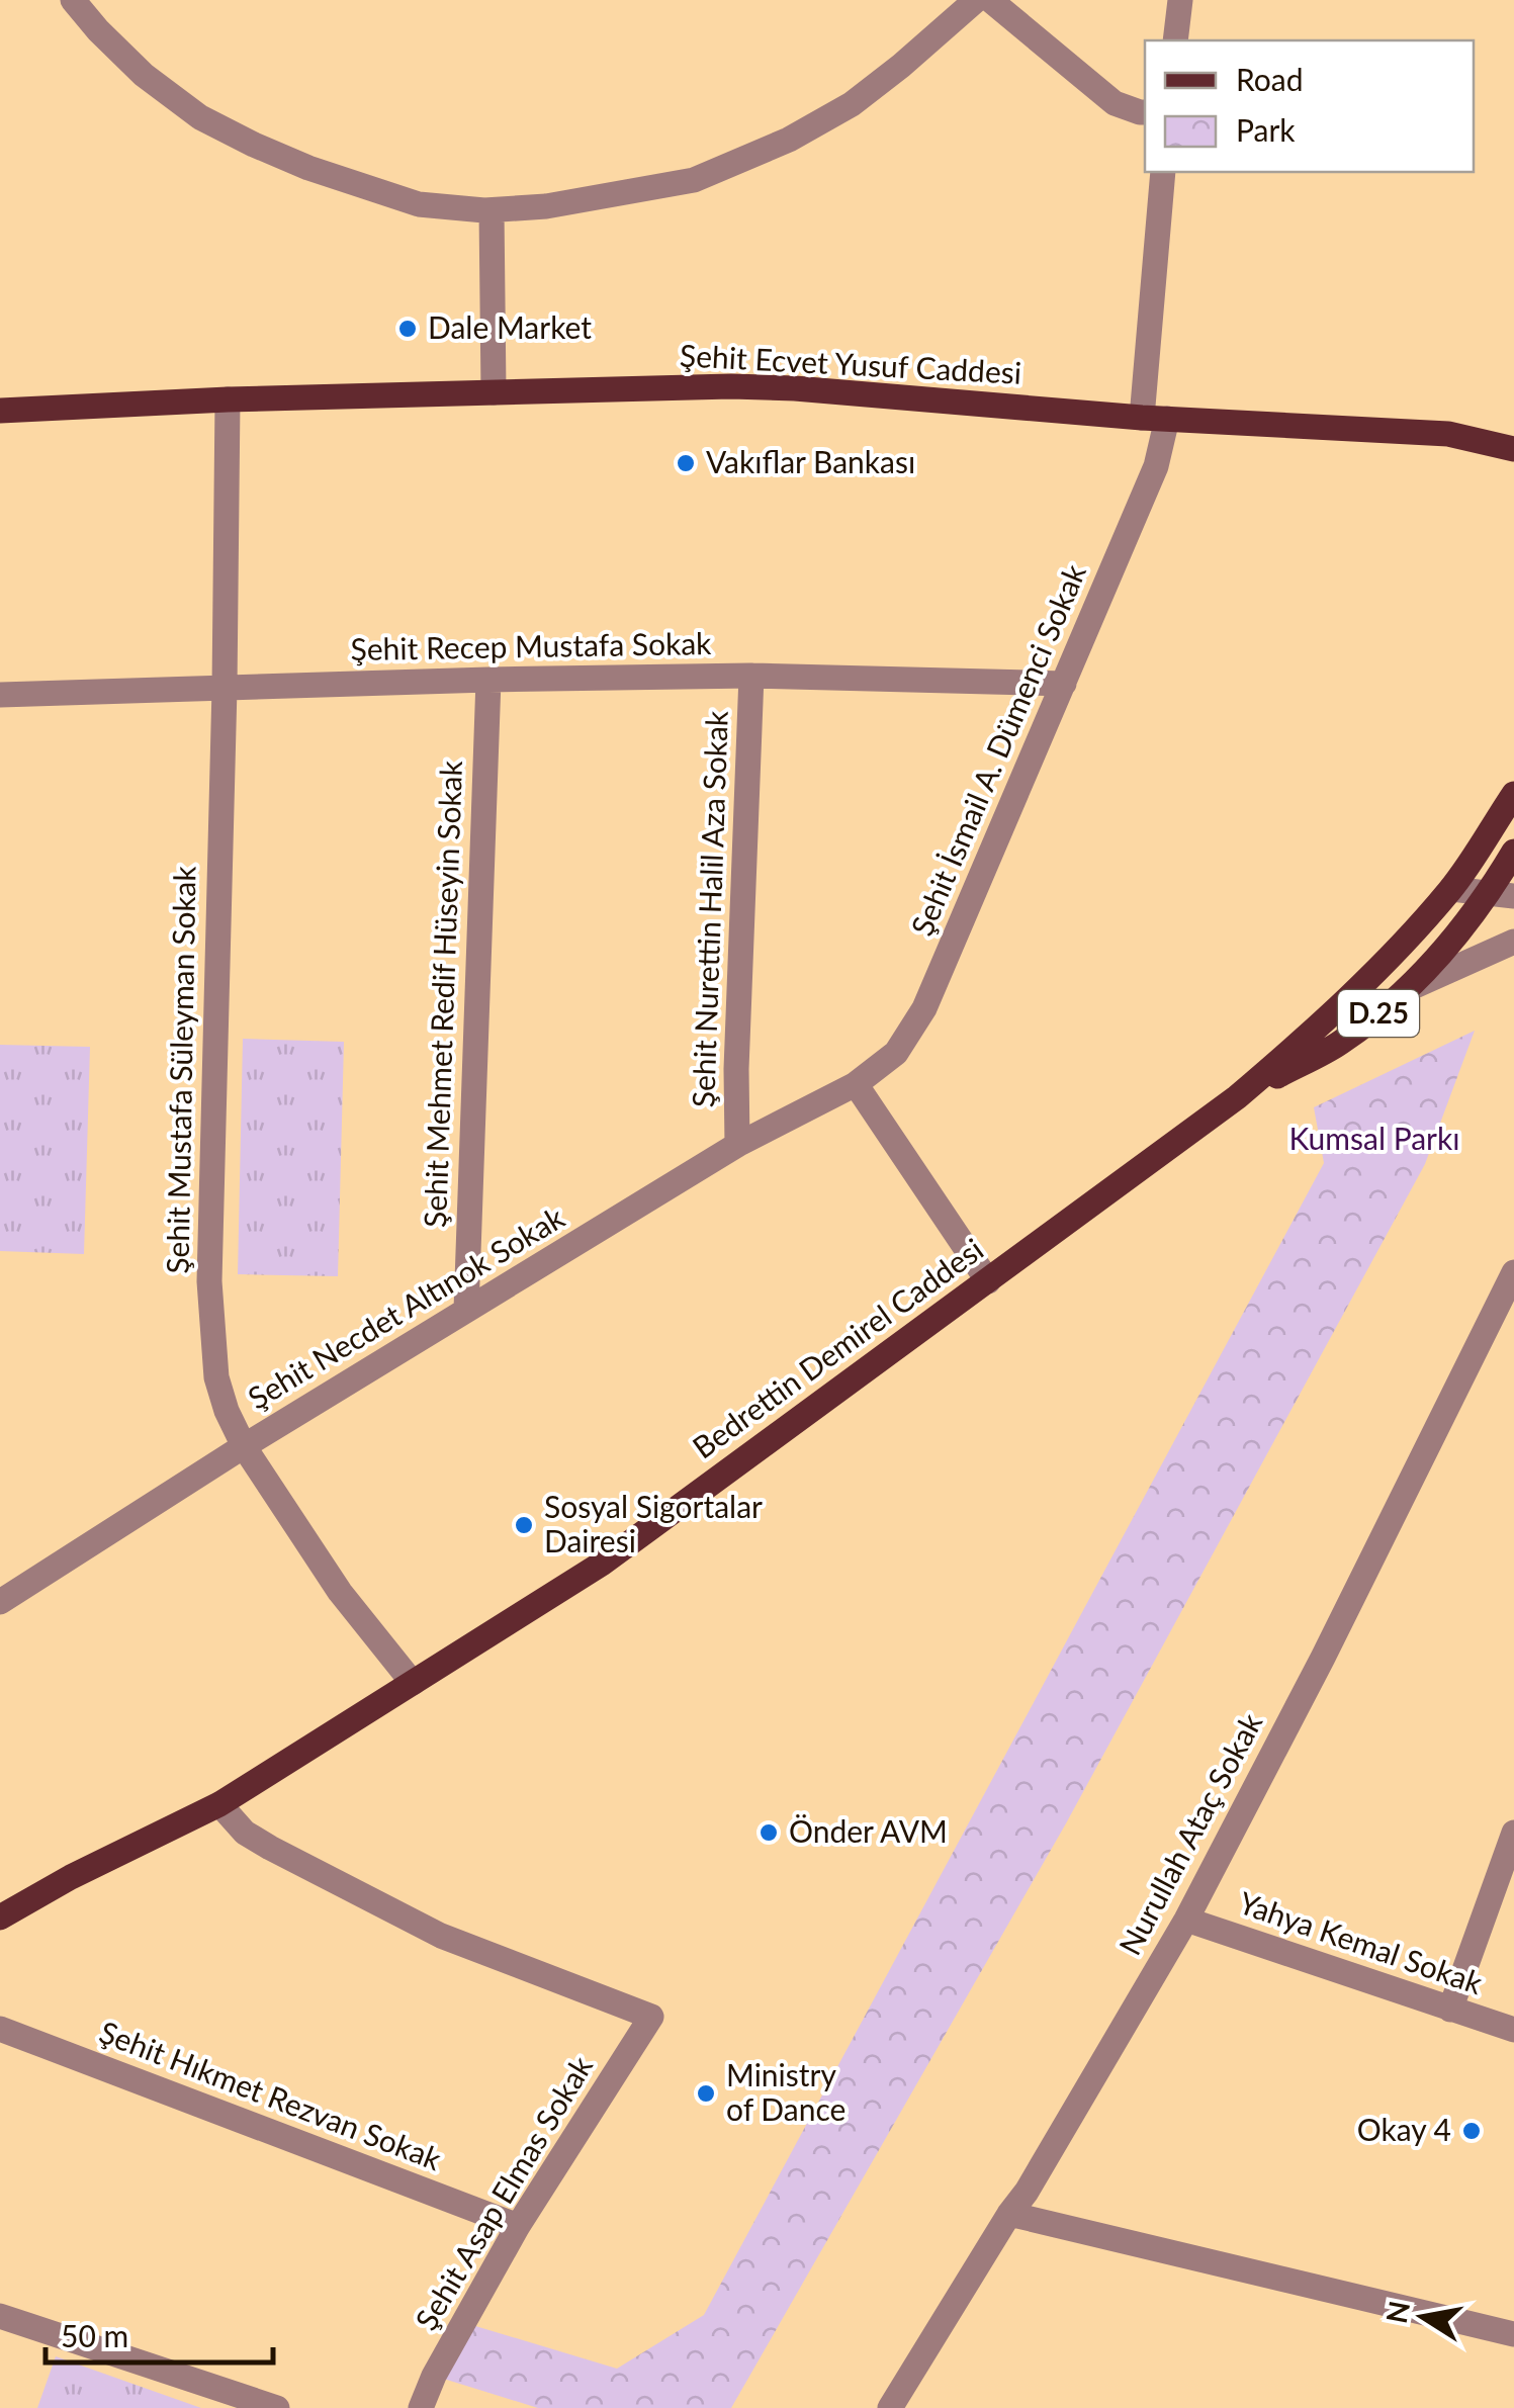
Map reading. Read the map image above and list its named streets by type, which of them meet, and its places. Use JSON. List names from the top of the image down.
{
  "streets": {
    "main road": ["Şehit Ecvet Yusuf Caddesi", "D.25", "Bedrettin Demirel Caddesi"],
    "street": [
      "Şehit Recep Mustafa Sokak",
      "Şehit İsmail A. Dümenci Sokak",
      "Şehit Nurettin Halil Aza Sokak",
      "Şehit Mehmet Redif Hüseyin Sokak",
      "Şehit Mustafa Süleyman Sokak",
      "Şehit Necdet Altınok Sokak",
      "Nurullah Ataç Sokak",
      "Yahya Kemal Sokak",
      "Şehit Hıkmet Rezvan Sokak",
      "Şehit Asap Elmas Sokak"
    ]
  },
  "crossings": [
    ["Şehit Ecvet Yusuf Caddesi", "Şehit İsmail A. Dümenci Sokak"],
    ["Şehit Ecvet Yusuf Caddesi", "Şehit Mustafa Süleyman Sokak"],
    ["Şehit Recep Mustafa Sokak", "Şehit İsmail A. Dümenci Sokak"],
    ["Şehit Recep Mustafa Sokak", "Şehit Nurettin Halil Aza Sokak"],
    ["Şehit Recep Mustafa Sokak", "Şehit Mehmet Redif Hüseyin Sokak"],
    ["Şehit Recep Mustafa Sokak", "Şehit Mustafa Süleyman Sokak"],
    ["Şehit İsmail A. Dümenci Sokak", "Şehit Necdet Altınok Sokak"],
    ["Şehit Nurettin Halil Aza Sokak", "Şehit Necdet Altınok Sokak"],
    ["Şehit Mehmet Redif Hüseyin Sokak", "Şehit Necdet Altınok Sokak"],
    ["Şehit Mustafa Süleyman Sokak", "Şehit Necdet Altınok Sokak"],
    ["Şehit Mustafa Süleyman Sokak", "Bedrettin Demirel Caddesi"],
    ["Bedrettin Demirel Caddesi", "Şehit Asap Elmas Sokak"],
    ["Nurullah Ataç Sokak", "Yahya Kemal Sokak"],
    ["Şehit Hıkmet Rezvan Sokak", "Şehit Asap Elmas Sokak"]
  ],
  "parks": ["Kumsal Parkı"],
  "places": [
    "Dale Market",
    "Vakıflar Bankası",
    "Sosyal Sigortalar Dairesi",
    "Önder AVM",
    "Ministry of Dance",
    "Okay 4"
  ],
  "legend": ["Road", "Park"],
  "scale_bar": "50 m",
  "north": "left"
}
